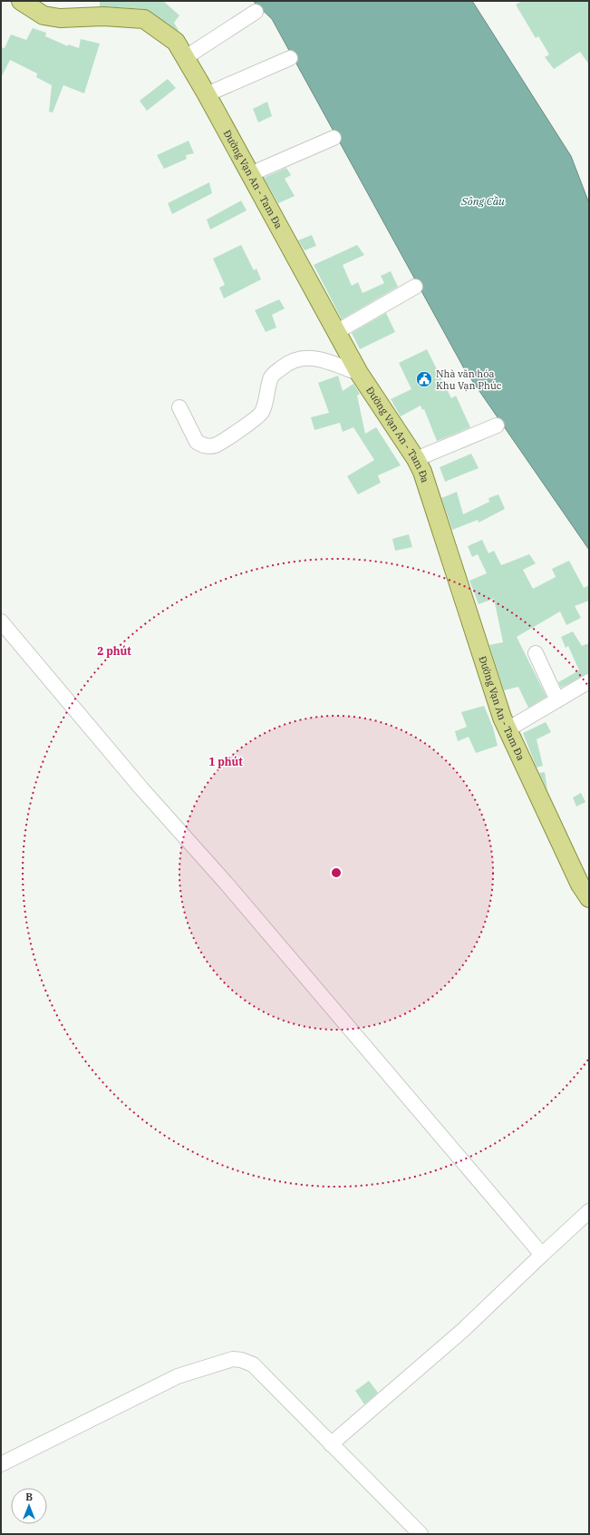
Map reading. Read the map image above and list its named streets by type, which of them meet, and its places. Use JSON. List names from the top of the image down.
{
  "streets": {
    "main road": ["Đường Vạn An - Tam Đa"]
  },
  "water": ["Sông Cầu"],
  "places": {
    "public building": ["Nhà văn hóa Khu Vạn Phúc"]
  },
  "north": "top",
  "rings": ["2 phút", "1 phút"]
}
